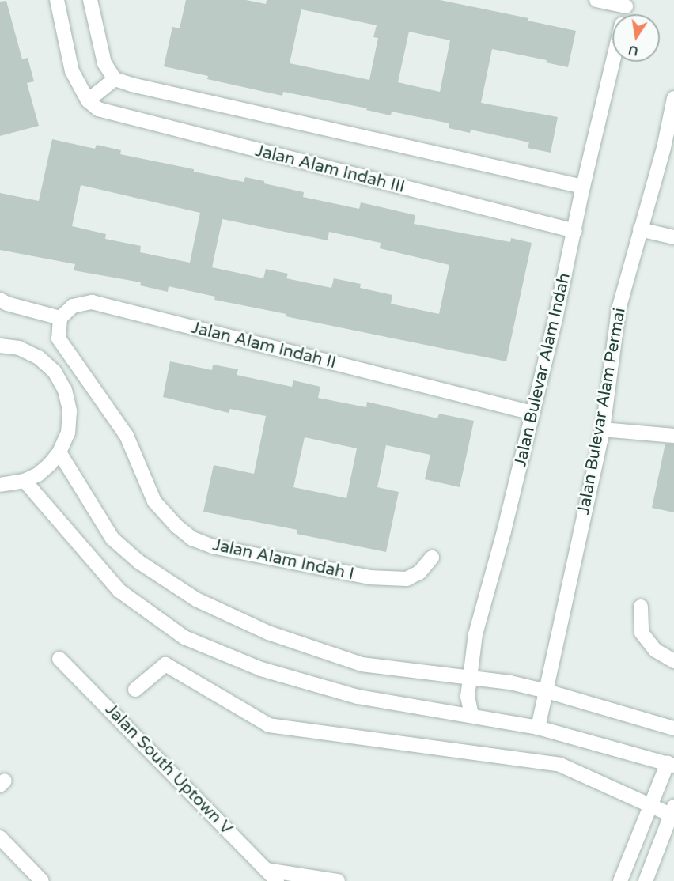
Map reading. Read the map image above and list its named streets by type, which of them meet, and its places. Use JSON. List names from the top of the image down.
{
  "streets": {
    "street": [
      "Jalan Alam Indah III",
      "Jalan Alam Indah II",
      "Jalan Bulevar Alam Indah",
      "Jalan Bulevar Alam Permai",
      "Jalan Alam Indah I",
      "Jalan South Uptown V"
    ]
  },
  "crossings": [
    ["Jalan Alam Indah III", "Jalan Bulevar Alam Indah"],
    ["Jalan Alam Indah II", "Jalan Bulevar Alam Indah"],
    ["Jalan Alam Indah II", "Jalan Alam Indah I"]
  ],
  "north": "bottom"
}
